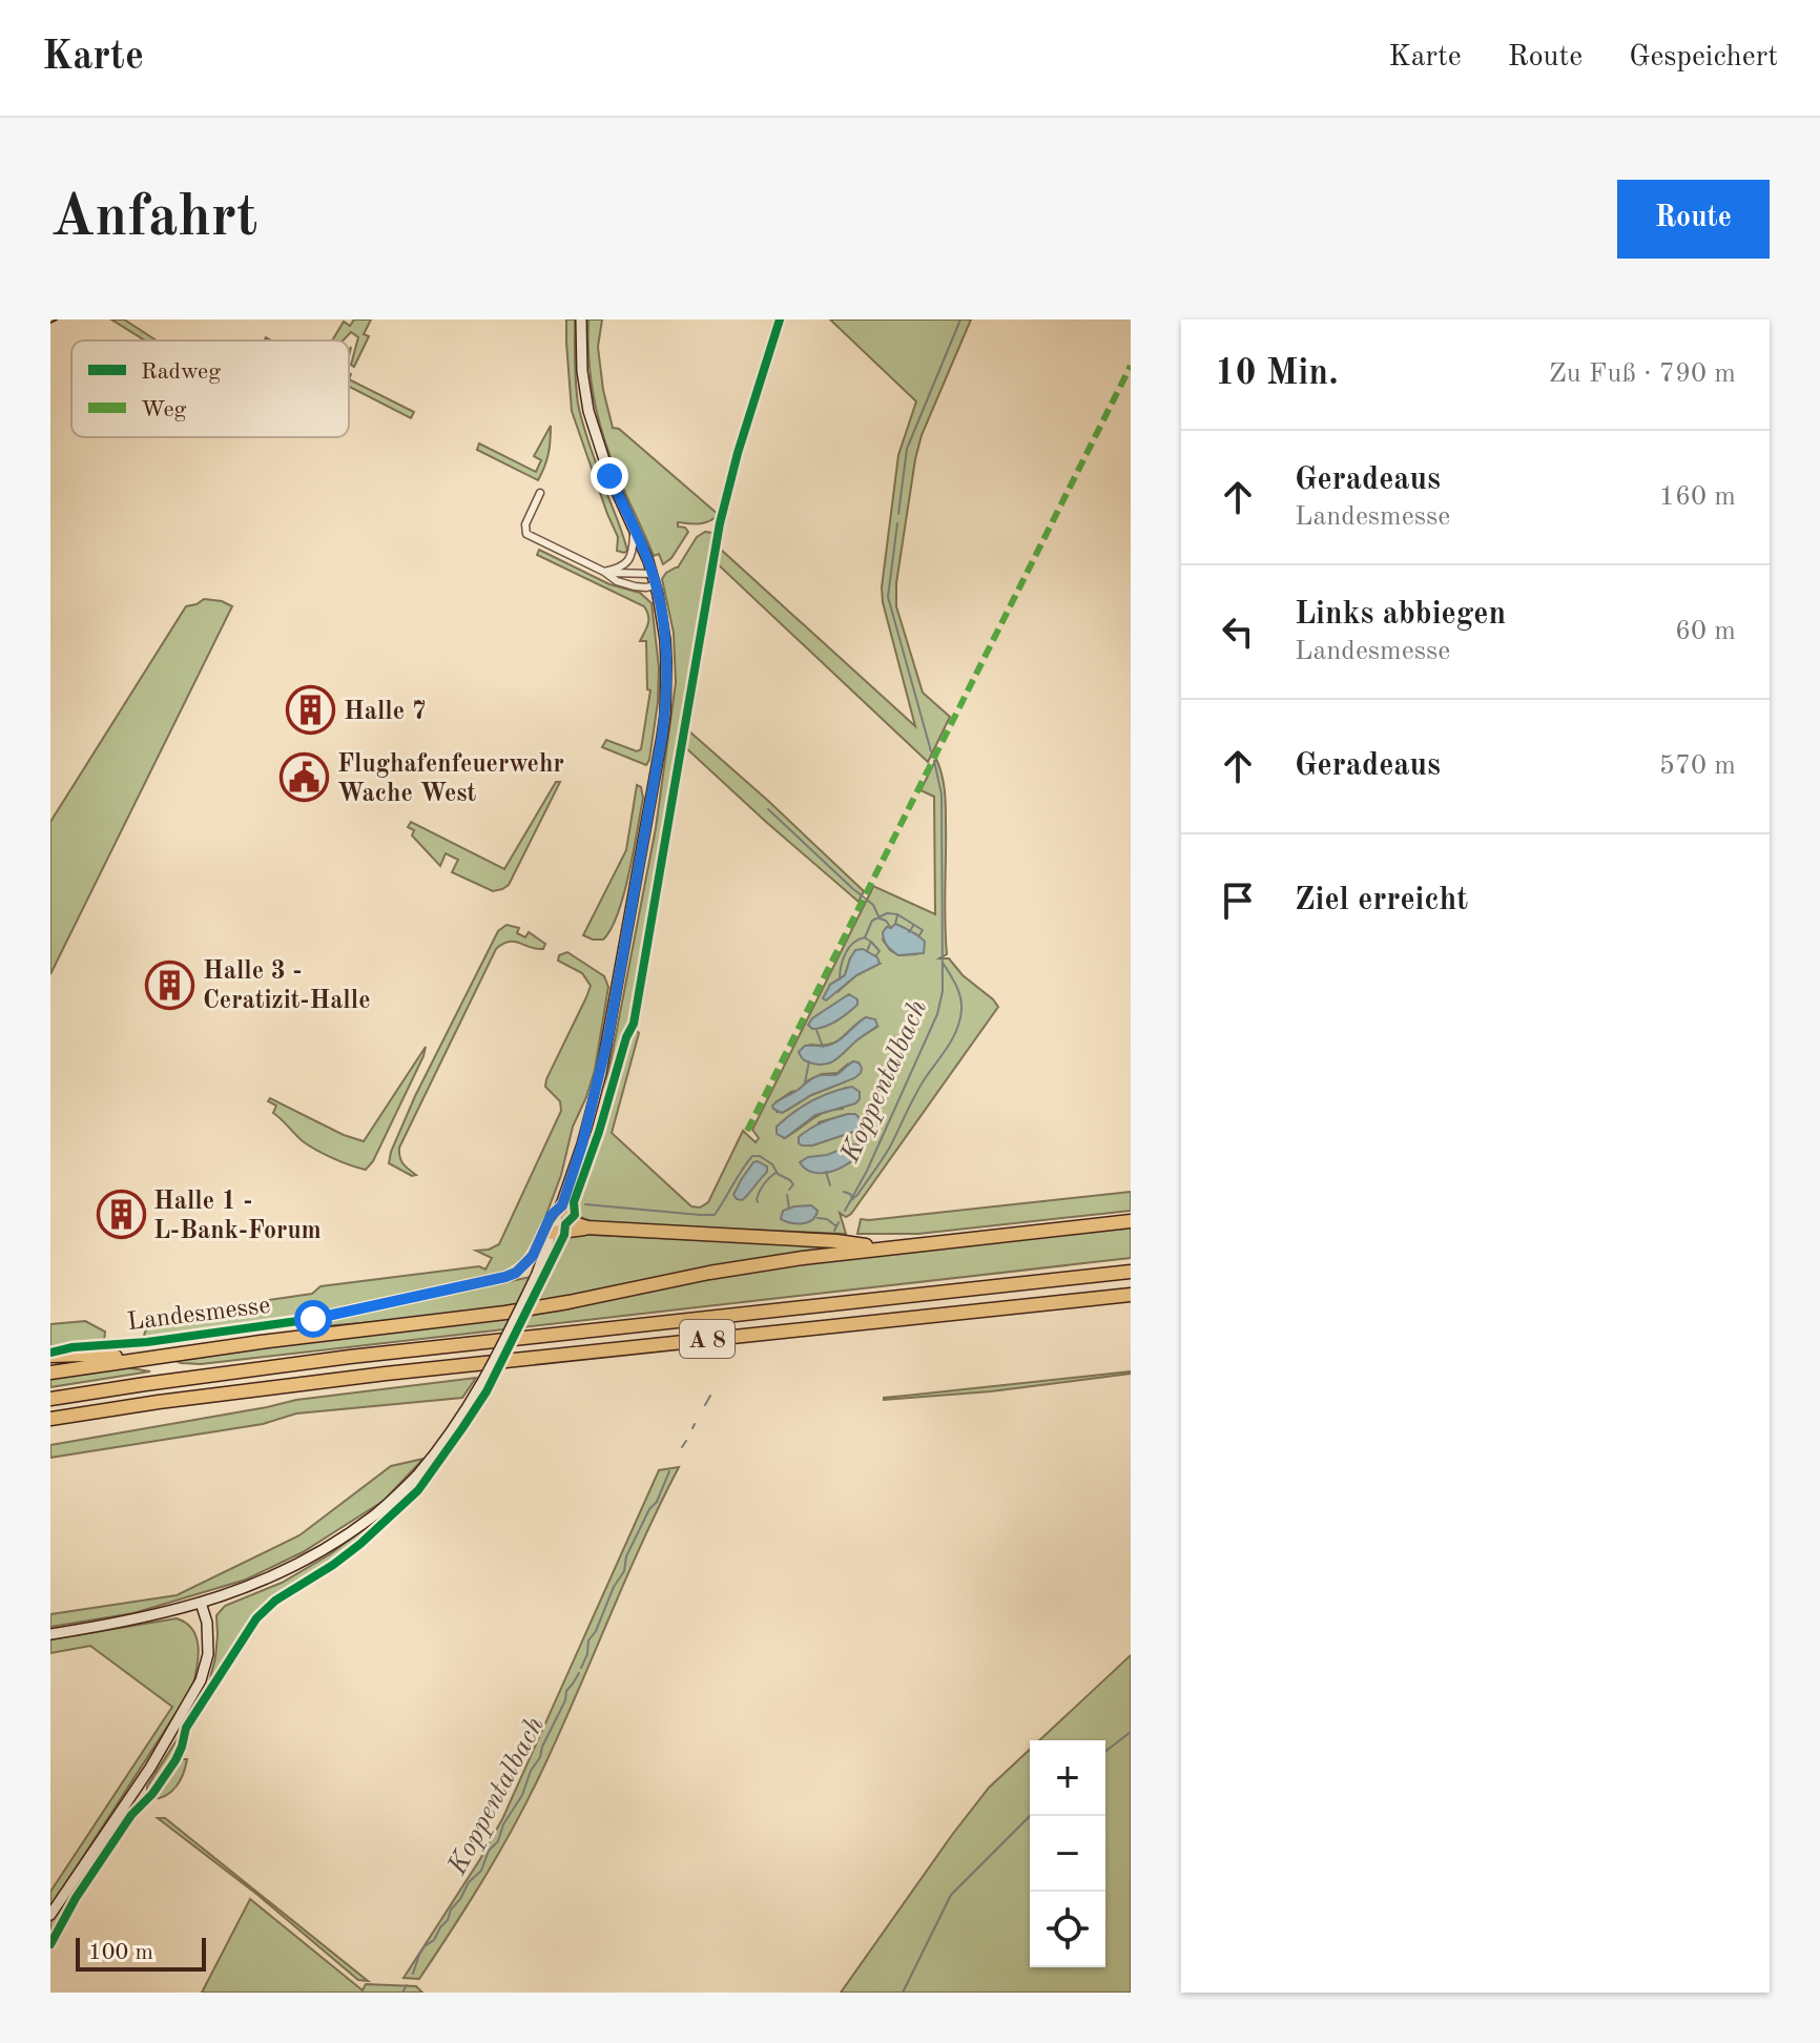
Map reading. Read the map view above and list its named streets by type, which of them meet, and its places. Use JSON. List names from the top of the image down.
{
  "streets": {
    "highway": ["A 8"],
    "street": ["Landesmesse"]
  },
  "water": ["Koppentalbach"],
  "places": {
    "building": ["Halle 7", "Halle 3 - Ceratizit-Halle", "Halle 1 - L-Bank-Forum"],
    "public building": ["Flughafenfeuerwehr Wache West"]
  },
  "legend": ["Radweg", "Weg"],
  "scale_bar": "100 m",
  "page": {
    "header": "Karte",
    "nav": ["Karte", "Route", "Gespeichert"],
    "buttons": "Route",
    "title": "Anfahrt",
    "heading": ["10 Min.", "Zu Fuß · 790 m"],
    "list": [
      ["Geradeaus", "Landesmesse", "160 m"],
      ["Links abbiegen", "Landesmesse", "60 m"],
      ["Geradeaus", "570 m"],
      "Ziel erreicht"
    ],
    "map_buttons": ["+", "−"],
    "scale": "100 m"
  }
}
